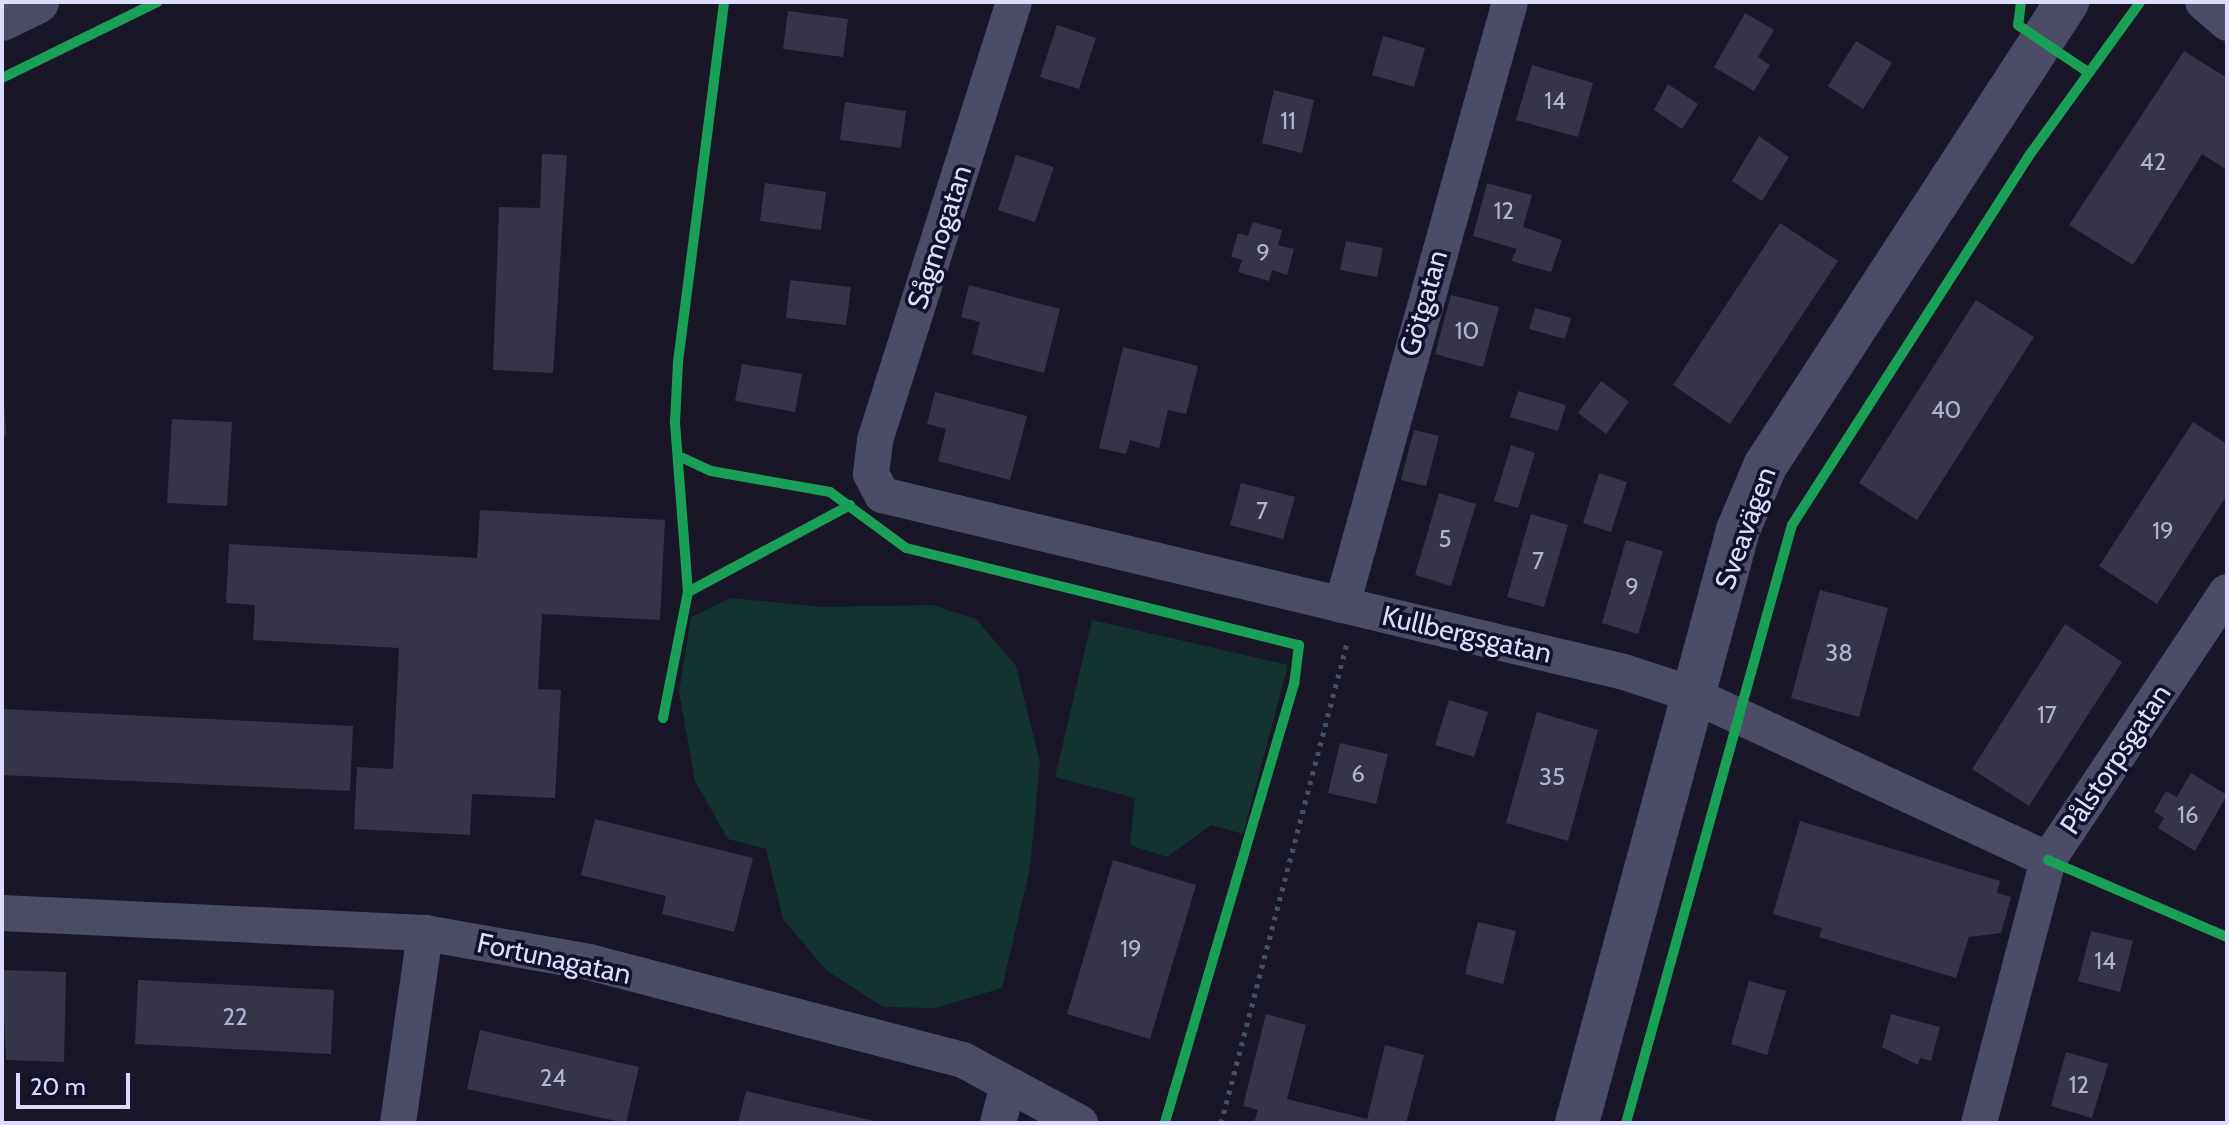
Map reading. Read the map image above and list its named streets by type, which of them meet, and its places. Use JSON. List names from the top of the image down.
{
  "streets": {
    "street": [
      "Sågmogatan",
      "Götgatan",
      "Sveavägen",
      "Kullbergsgatan",
      "Pålstorpsgatan",
      "Fortunagatan"
    ]
  },
  "crossings": [
    ["Sågmogatan", "Kullbergsgatan"],
    ["Götgatan", "Kullbergsgatan"],
    ["Sveavägen", "Kullbergsgatan"],
    ["Kullbergsgatan", "Pålstorpsgatan"]
  ],
  "house_numbers": [
    "14",
    "11",
    "42",
    "12",
    "9",
    "10",
    "40",
    "7",
    "19",
    "5",
    "7",
    "9",
    "38",
    "17",
    "6",
    "35",
    "16",
    "19",
    "14",
    "22",
    "24",
    "12"
  ],
  "scale_bar": "20 m"
}
